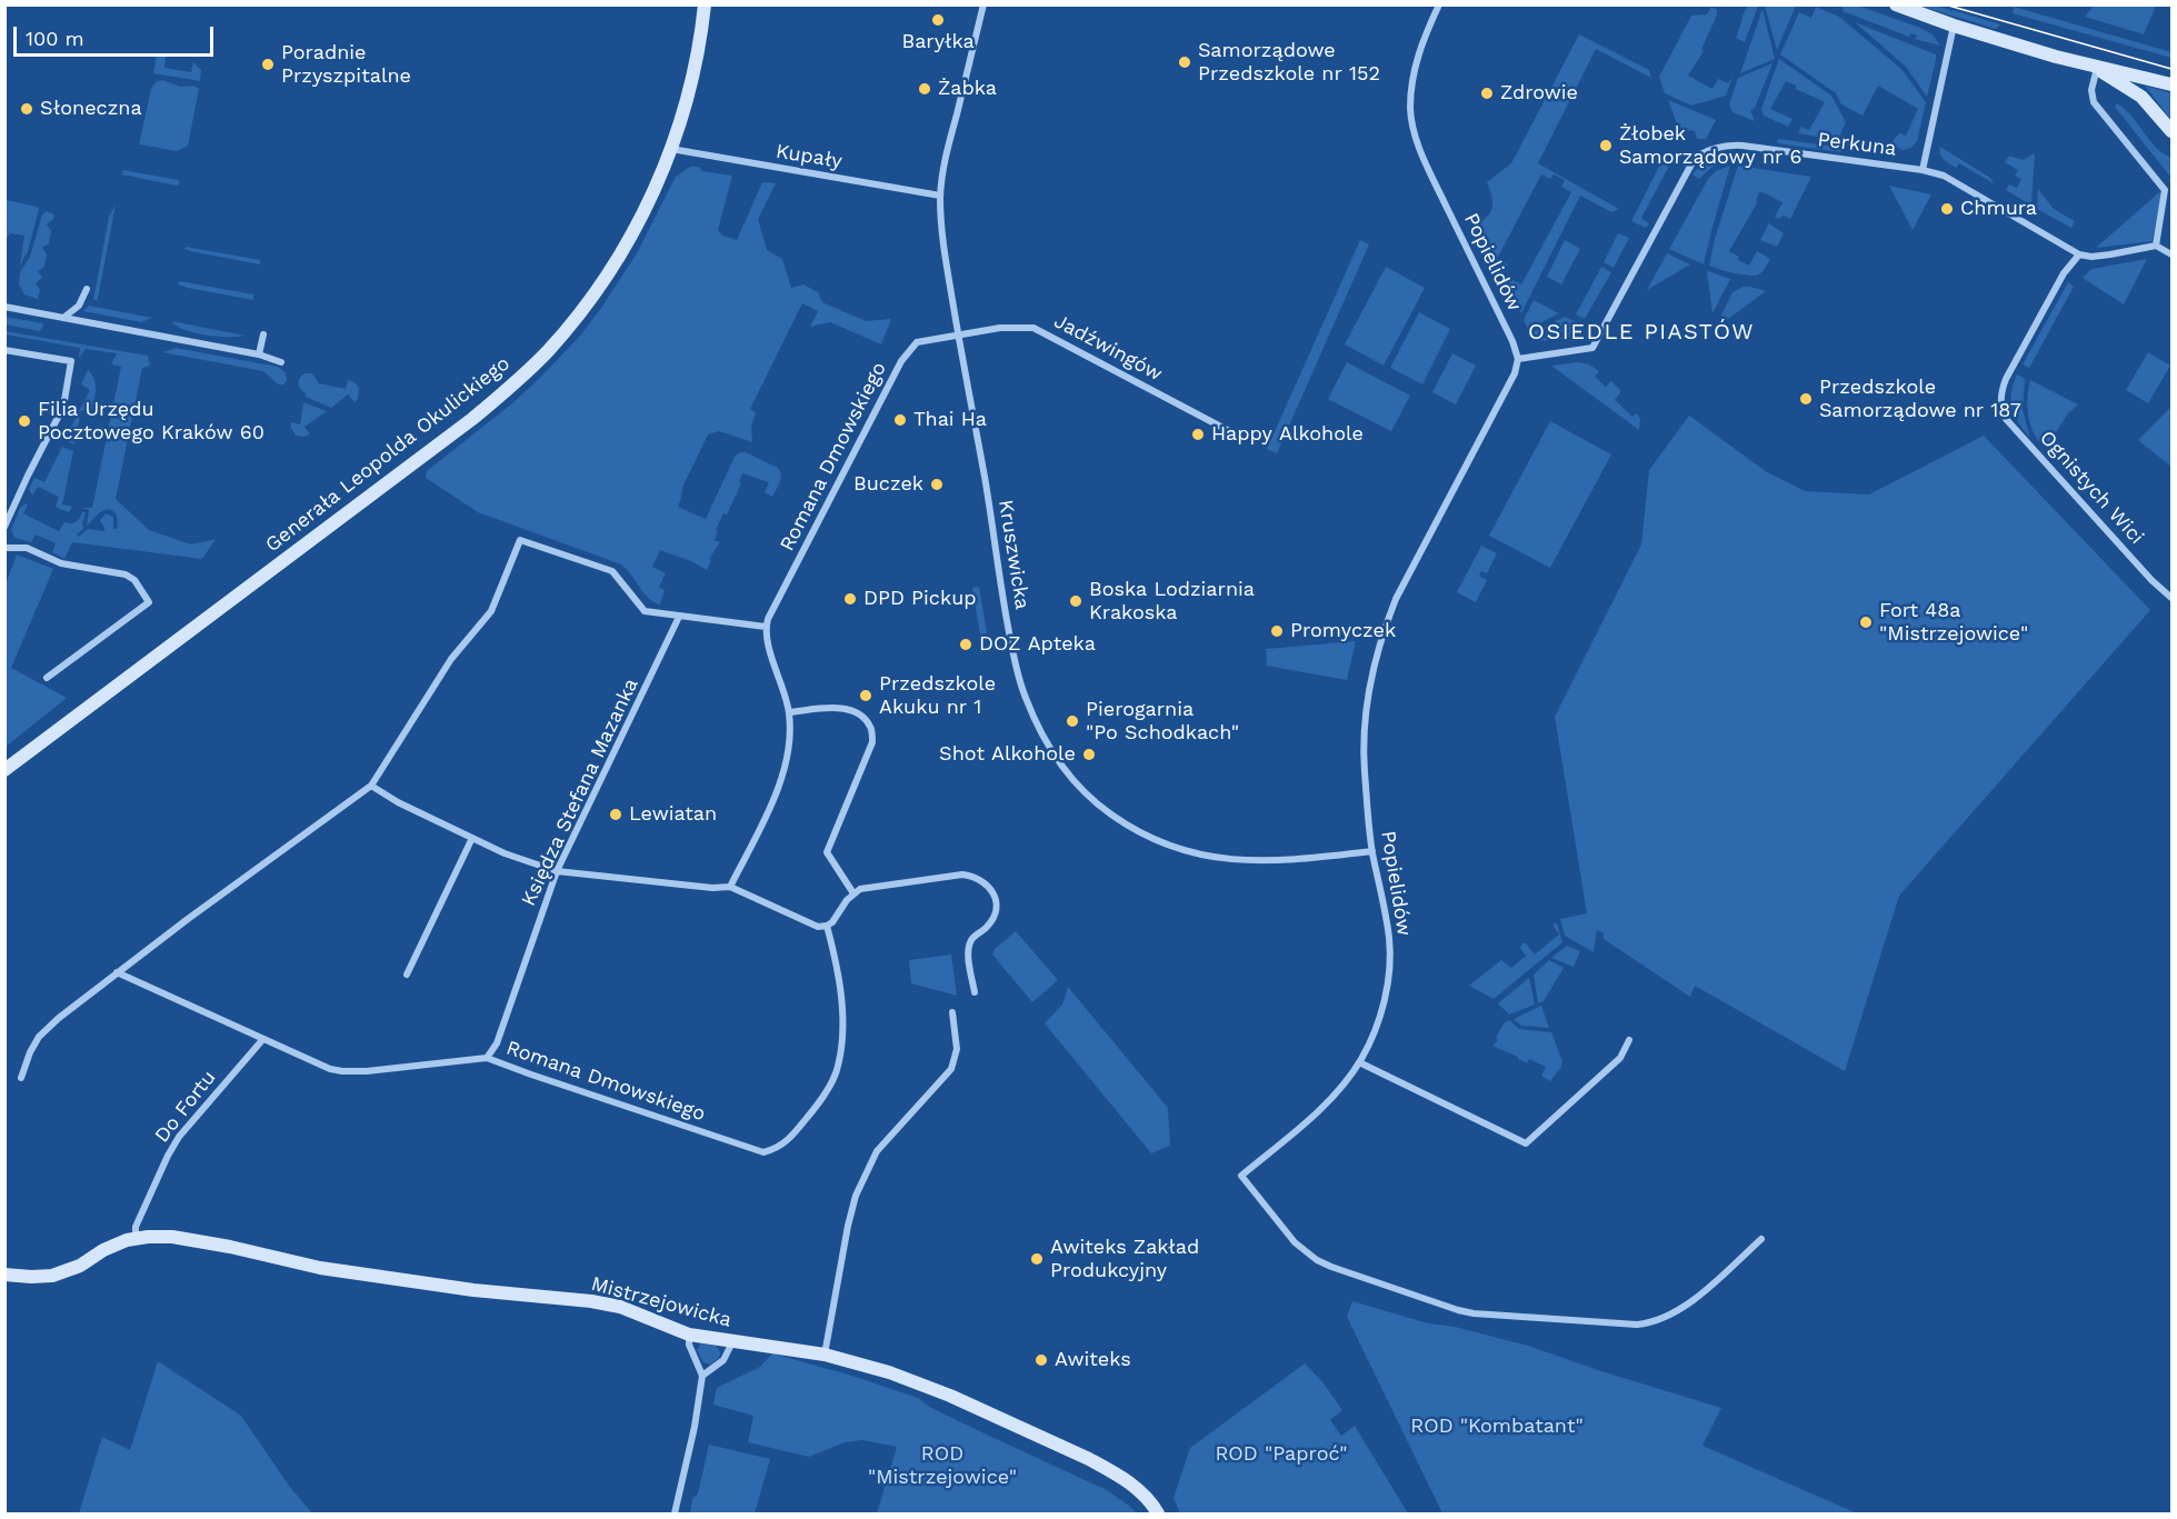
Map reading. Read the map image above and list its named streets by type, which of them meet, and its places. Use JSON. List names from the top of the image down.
{
  "streets": {
    "street": [
      "Perkuna",
      "Kupały",
      "Popielidów",
      "Jadźwingów",
      "Generała Leopolda Okulickiego",
      "Romana Dmowskiego",
      "Ognistych Wici",
      "Kruszwicka",
      "Księdza Stefana Mazanka",
      "Do Fortu",
      "Mistrzejowicka"
    ]
  },
  "crossings": [
    ["Perkuna", "Popielidów"],
    ["Kupały", "Generała Leopolda Okulickiego"],
    ["Kupały", "Kruszwicka"],
    ["Popielidów", "Kruszwicka"],
    ["Jadźwingów", "Romana Dmowskiego"],
    ["Jadźwingów", "Kruszwicka"],
    ["Romana Dmowskiego", "Kruszwicka"],
    ["Romana Dmowskiego", "Księdza Stefana Mazanka"],
    ["Romana Dmowskiego", "Do Fortu"],
    ["Do Fortu", "Mistrzejowicka"]
  ],
  "districts": ["OSIEDLE PIASTÓW"],
  "parks": ["ROD \"Kombatant\"", "ROD \"Mistrzejowice\"", "ROD \"Paproć\""],
  "places": [
    "Baryłka",
    "Samorządowe Przedszkole nr 152",
    "Poradnie Przyszpitalne",
    "Żabka",
    "Zdrowie",
    "Słoneczna",
    "Żłobek Samorządowy nr 6",
    "Chmura",
    "Przedszkole Samorządowe nr 187",
    "Thai Ha",
    "Filia Urzędu Pocztowego Kraków 60",
    "Happy Alkohole",
    "Buczek",
    "DPD Pickup",
    "Boska Lodziarnia Krakoska",
    "Fort 48a \"Mistrzejowice\"",
    "Promyczek",
    "DOZ Apteka",
    "Przedszkole Akuku nr 1",
    "Pierogarnia \"Po Schodkach\"",
    "Shot Alkohole",
    "Lewiatan",
    "Awiteks Zakład Produkcyjny",
    "Awiteks"
  ],
  "scale_bar": "100 m"
}
